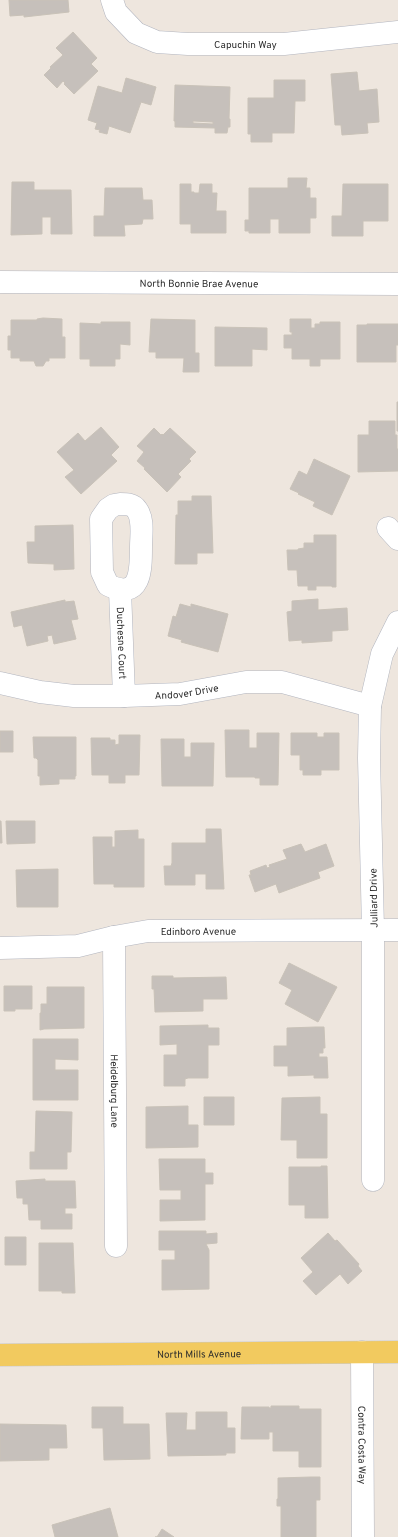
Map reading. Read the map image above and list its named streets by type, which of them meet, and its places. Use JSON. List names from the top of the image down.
{
  "streets": {
    "main road": ["North Mills Avenue"],
    "street": [
      "Capuchin Way",
      "North Bonnie Brae Avenue",
      "Duchesne Court",
      "Andover Drive",
      "Julliard Drive",
      "Edinboro Avenue",
      "Heidelburg Lane",
      "Contra Costa Way"
    ]
  },
  "crossings": [
    ["Duchesne Court", "Andover Drive"],
    ["Andover Drive", "Julliard Drive"],
    ["Julliard Drive", "Edinboro Avenue"],
    ["Edinboro Avenue", "Heidelburg Lane"],
    ["North Mills Avenue", "Contra Costa Way"]
  ]
}
